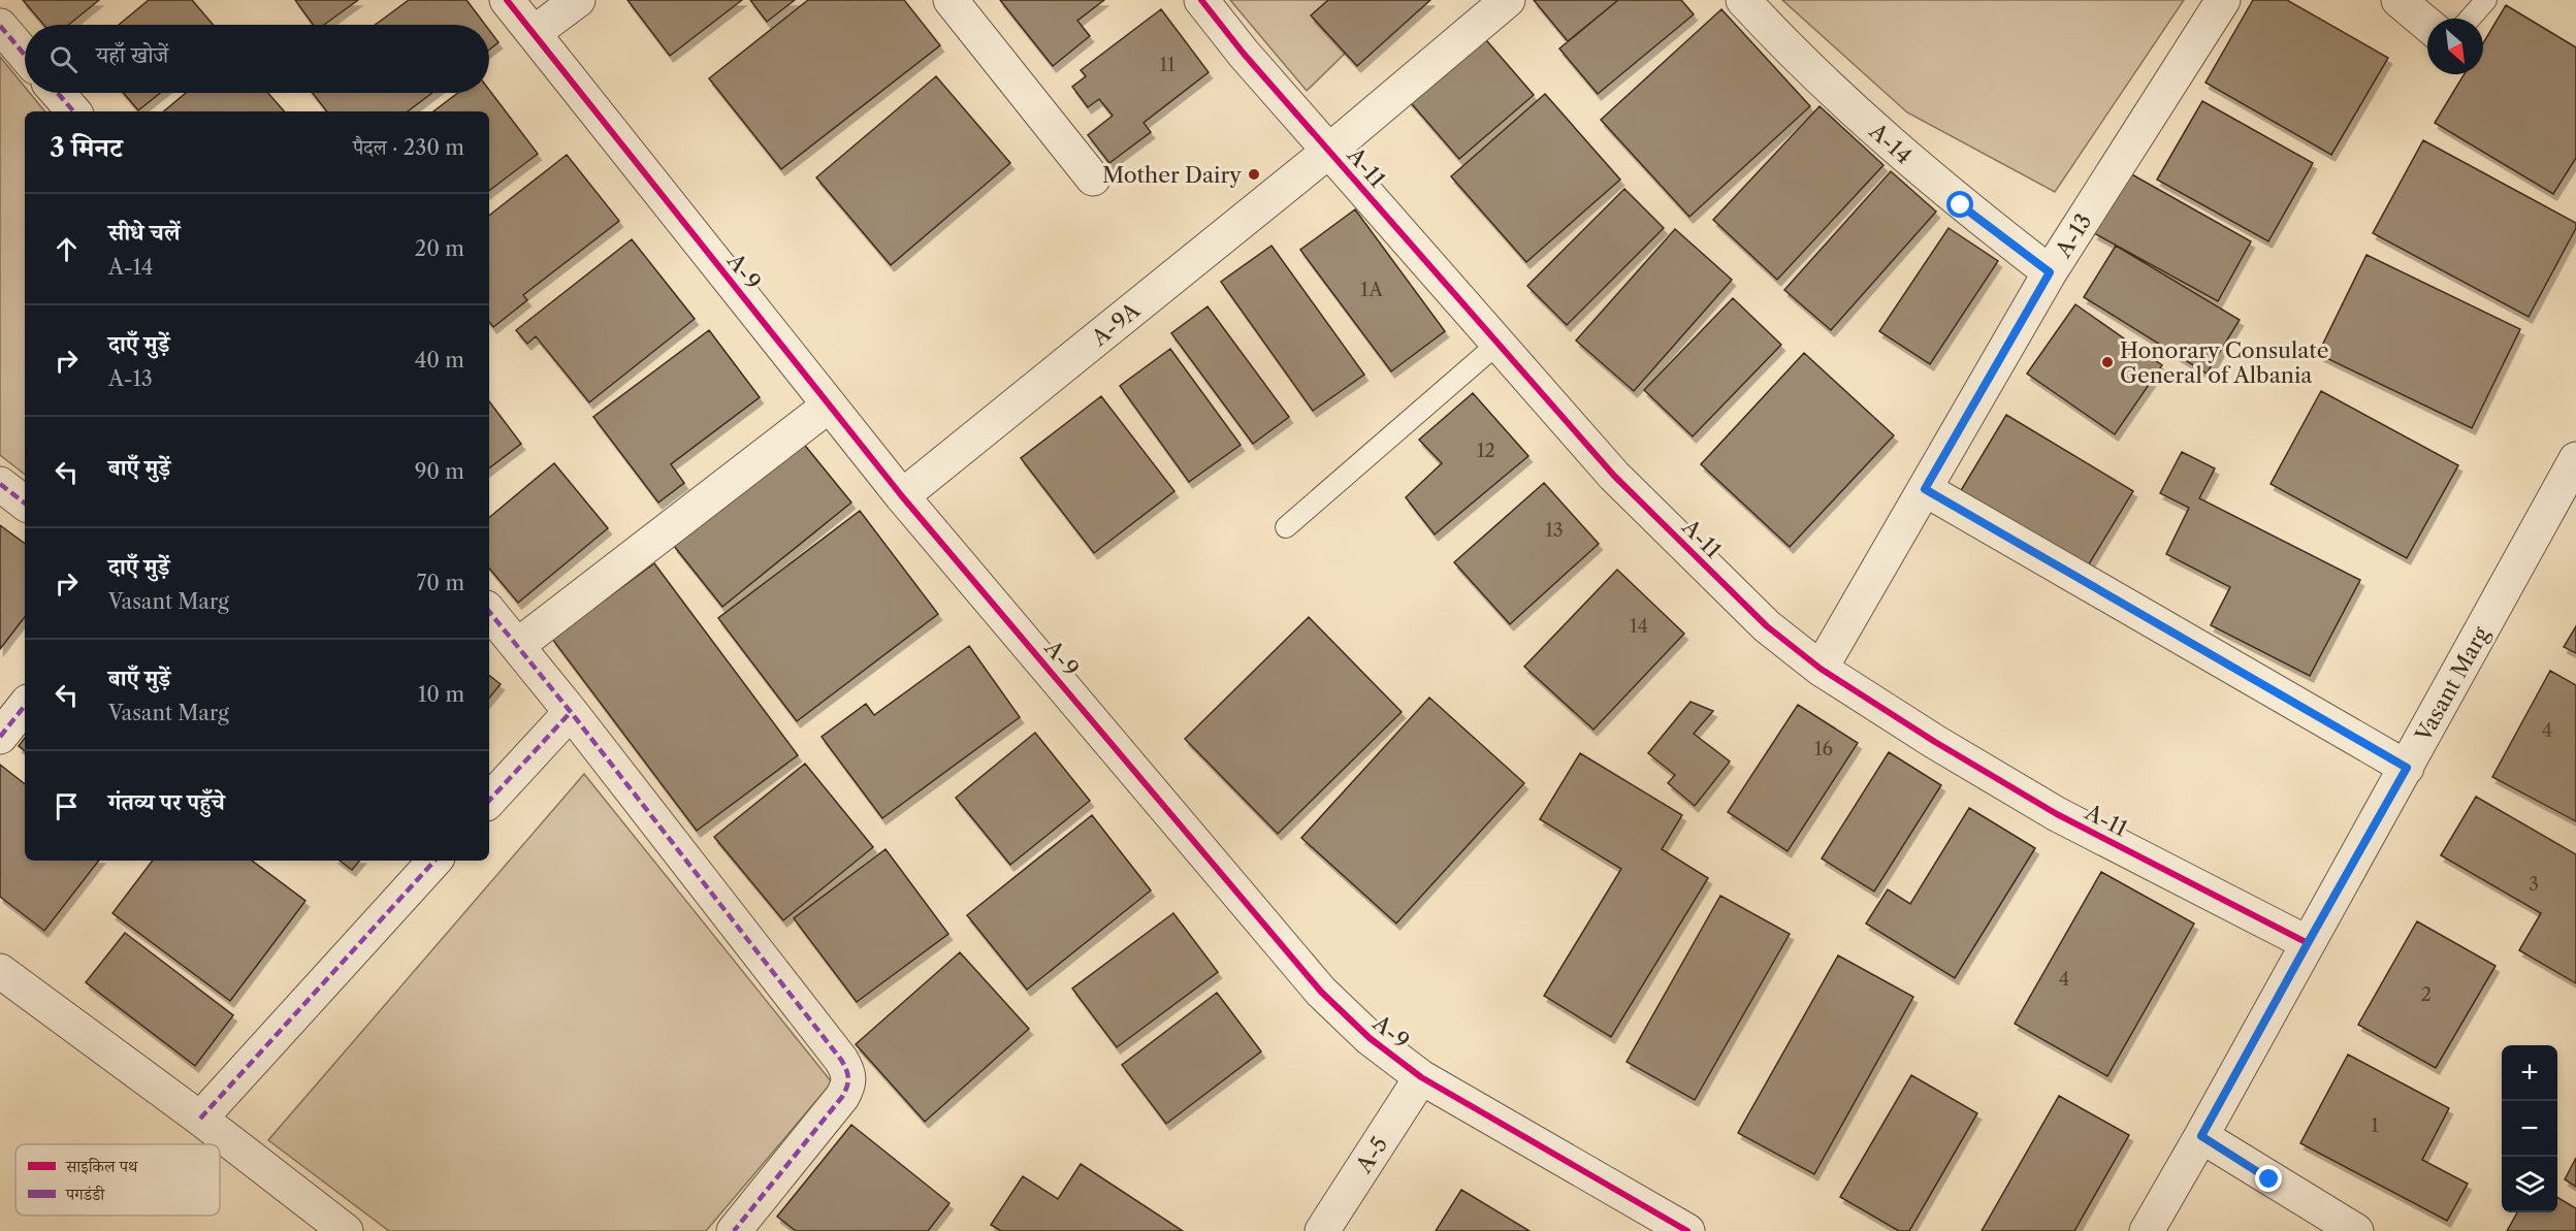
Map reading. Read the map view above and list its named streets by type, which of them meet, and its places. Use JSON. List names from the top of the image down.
{
  "streets": {
    "street": [
      "A-14",
      "A-11",
      "A-13",
      "A-9",
      "A-9A",
      "Vasant Marg",
      "A-5"
    ]
  },
  "crossings": [
    ["A-14", "A-13"],
    ["A-11", "A-13"],
    ["A-11", "A-9A"],
    ["A-11", "Vasant Marg"],
    ["A-9", "A-9A"],
    ["A-9", "A-5"]
  ],
  "places": ["Mother Dairy", "Honorary Consulate General of Albania"],
  "house_numbers": [
    "11",
    "1A",
    "12",
    "13",
    "14",
    "4",
    "16",
    "3",
    "4",
    "2",
    "1"
  ],
  "legend": ["साइकिल पथ", "पगडंडी"],
  "north": "bottom right",
  "page": {
    "search": "यहाँ खोजें",
    "heading": ["3 मिनट", "पैदल · 230 m"],
    "list": [
      ["सीधे चलें", "A-14", "20 m"],
      ["दाएँ मुड़ें", "A-13", "40 m"],
      ["बाएँ मुड़ें", "90 m"],
      ["दाएँ मुड़ें", "Vasant Marg", "70 m"],
      ["बाएँ मुड़ें", "Vasant Marg", "10 m"],
      "गंतव्य पर पहुँचे"
    ],
    "map_buttons": ["+", "−"]
  }
}
